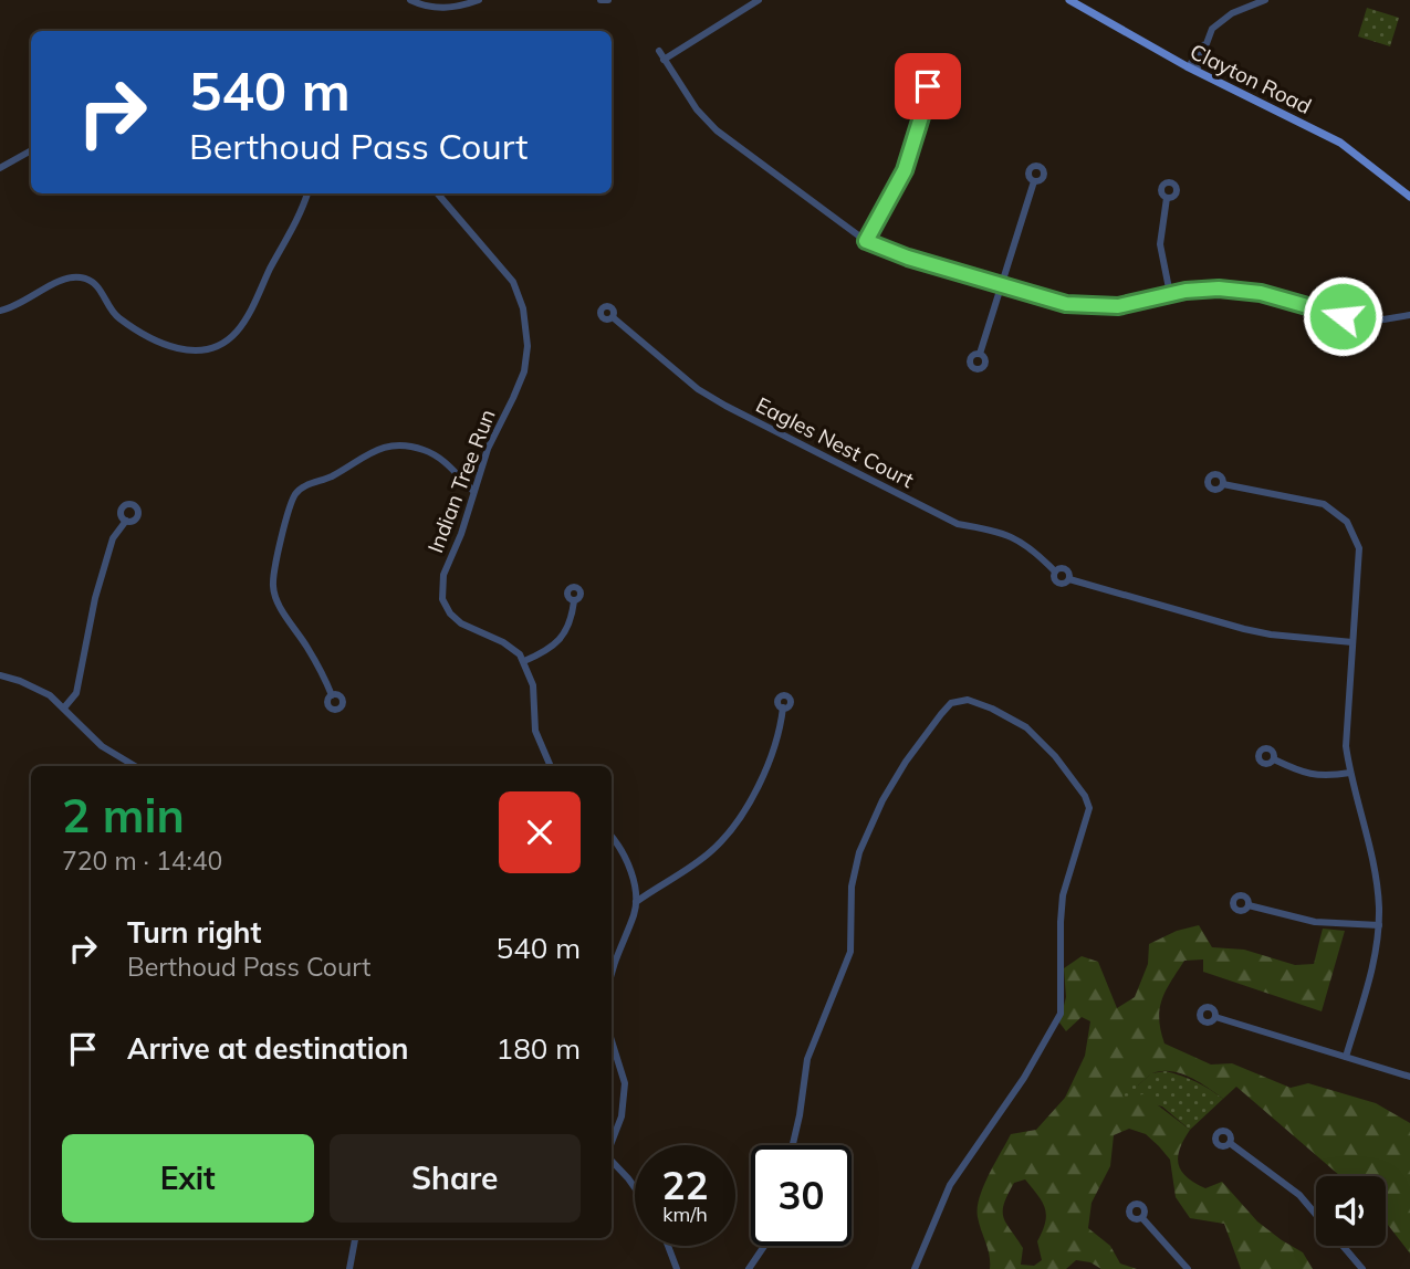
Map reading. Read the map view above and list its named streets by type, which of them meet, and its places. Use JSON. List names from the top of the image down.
{
  "streets": {
    "main road": ["Clayton Road"],
    "street": ["Eagles Nest Court", "Indian Tree Run"]
  },
  "page": {
    "turn": ["540 m", "Berthoud Pass Court"],
    "heading": ["2 min", "720 m · 14:40"],
    "list": [
      {
        "name": "Turn right",
        "note": "Berthoud Pass Court",
        "value": "540 m"
      },
      {
        "name": "Arrive at destination",
        "value": "180 m"
      }
    ],
    "buttons": ["Exit", "Share"],
    "speed": "22 km/h",
    "limit": "30"
  }
}
